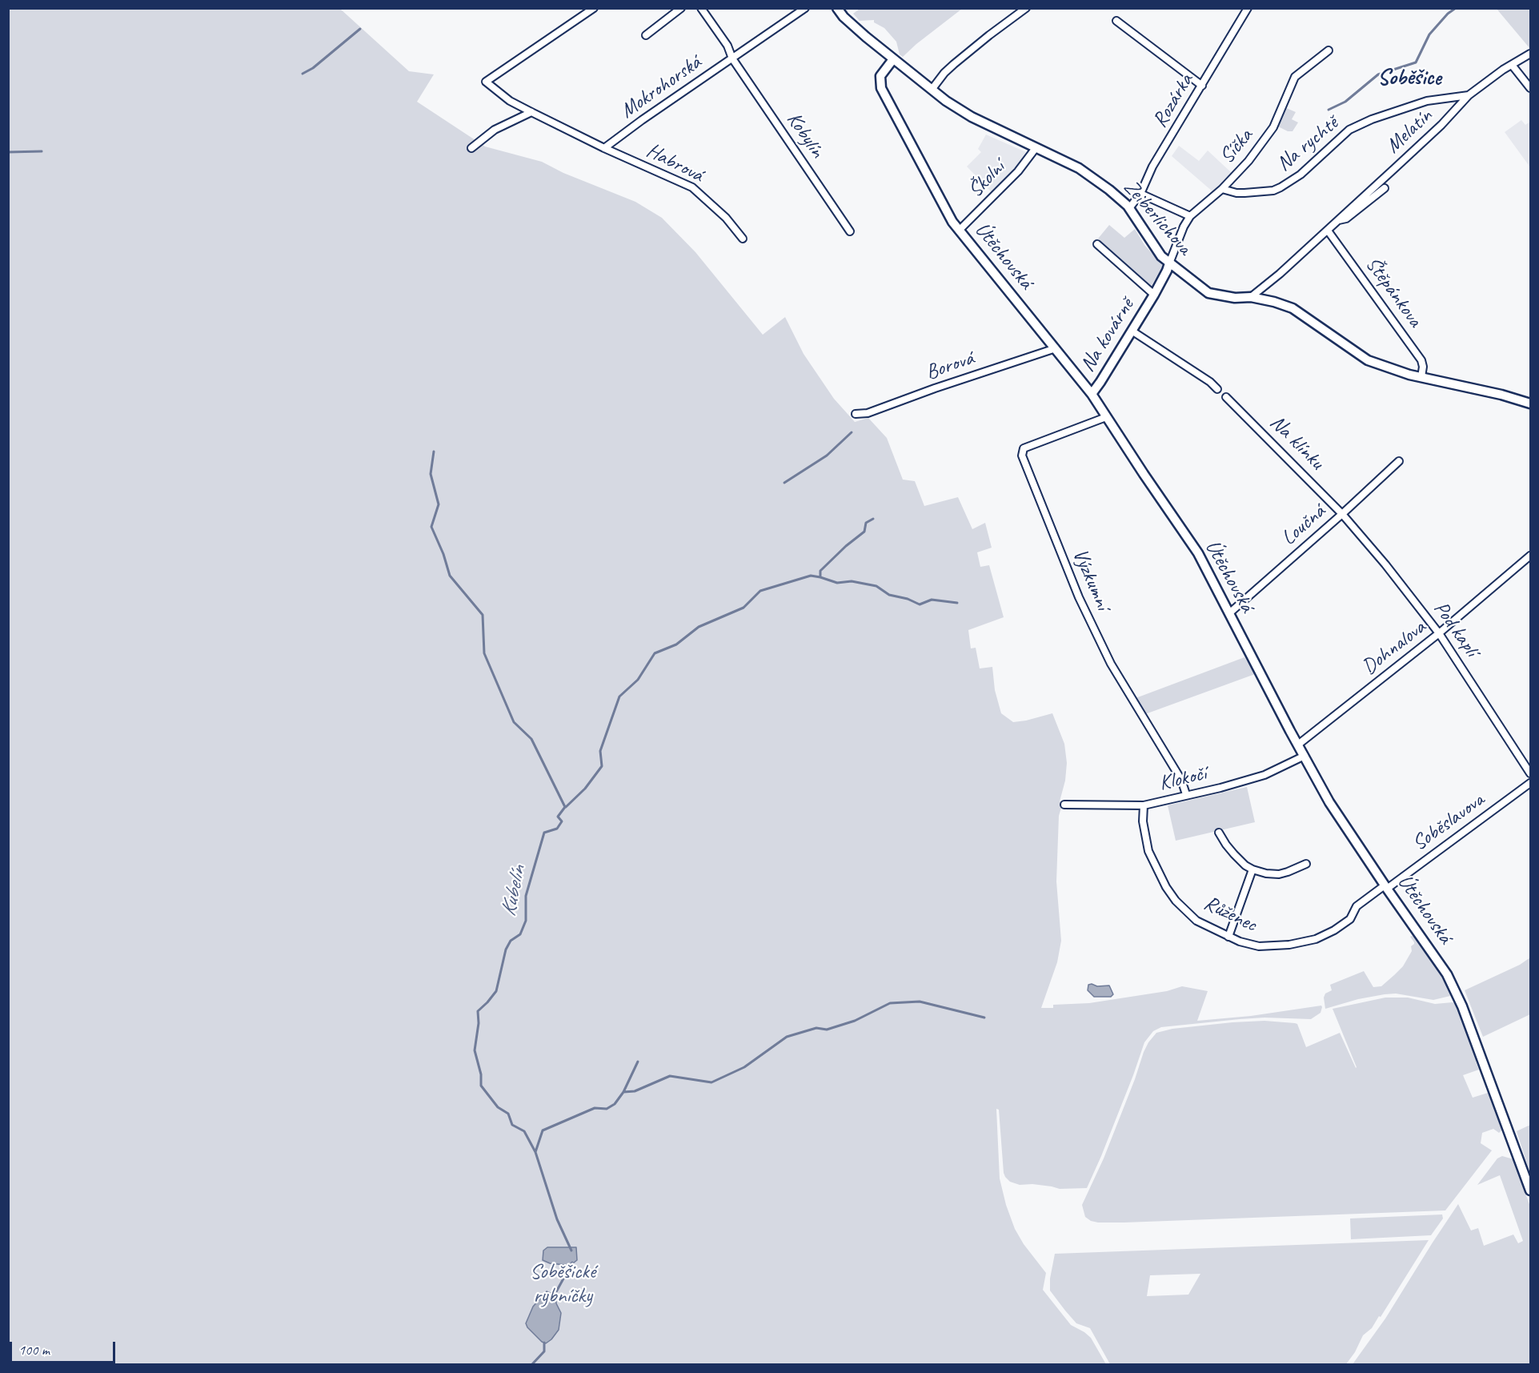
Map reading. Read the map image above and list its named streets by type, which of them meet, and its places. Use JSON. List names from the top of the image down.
{
  "streets": {
    "street": [
      "Mokrohorská",
      "Rozárka",
      "Melatín",
      "Kobylín",
      "Na rychtě",
      "Síčka",
      "Habrová",
      "Školní",
      "Zeiberlichova",
      "Útěchovská",
      "Štěpánkova",
      "Na kovárně",
      "Borová",
      "Na klínku",
      "Loučná",
      "Výzkumní",
      "Pod kaplí",
      "Dohnalova",
      "Klokočí",
      "Soběslavova",
      "Růženec"
    ]
  },
  "crossings": [
    ["Mokrohorská", "Kobylín"],
    ["Mokrohorská", "Habrová"],
    ["Rozárka", "Zeiberlichova"],
    ["Melatín", "Na rychtě"],
    ["Melatín", "Zeiberlichova"],
    ["Melatín", "Štěpánkova"],
    ["Na rychtě", "Síčka"],
    ["Síčka", "Zeiberlichova"],
    ["Síčka", "Na kovárně"],
    ["Školní", "Zeiberlichova"],
    ["Školní", "Útěchovská"],
    ["Zeiberlichova", "Útěchovská"],
    ["Zeiberlichova", "Štěpánkova"],
    ["Zeiberlichova", "Na kovárně"],
    ["Útěchovská", "Na kovárně"],
    ["Útěchovská", "Borová"],
    ["Útěchovská", "Loučná"],
    ["Útěchovská", "Výzkumní"],
    ["Útěchovská", "Dohnalova"],
    ["Útěchovská", "Klokočí"],
    ["Útěchovská", "Soběslavova"],
    ["Útěchovská", "Růženec"],
    ["Na klínku", "Loučná"],
    ["Na klínku", "Pod kaplí"],
    ["Loučná", "Pod kaplí"],
    ["Výzkumní", "Klokočí"],
    ["Pod kaplí", "Dohnalova"],
    ["Klokočí", "Růženec"],
    ["Soběslavova", "Růženec"]
  ],
  "districts": ["Soběšice"],
  "water": ["Kubelín"],
  "parks": ["Soběšické rybníčky"],
  "scale_bar": "100 m"
}
